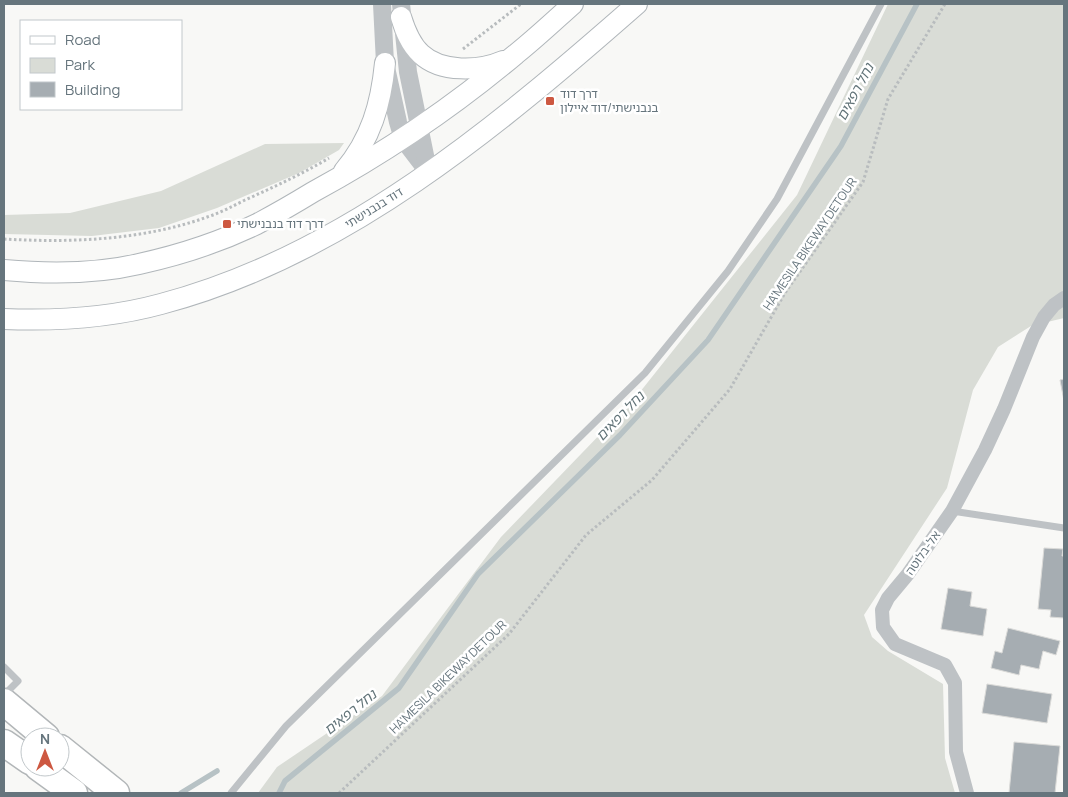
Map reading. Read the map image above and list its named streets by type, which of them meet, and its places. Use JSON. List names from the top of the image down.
{
  "streets": {
    "main road": ["דוד בנבנישתי"],
    "street": ["אל-בלוטה"],
    "path": ["HA'MESILA BIKEWAY DETOUR"]
  },
  "water": ["נחל רפאים"],
  "places": {
    "transit": ["דרך דוד בנבנישתי/דוד איילון", "דרך דוד בנבנישתי"]
  },
  "legend": ["Road", "Park", "Building"],
  "north": "top"
}
